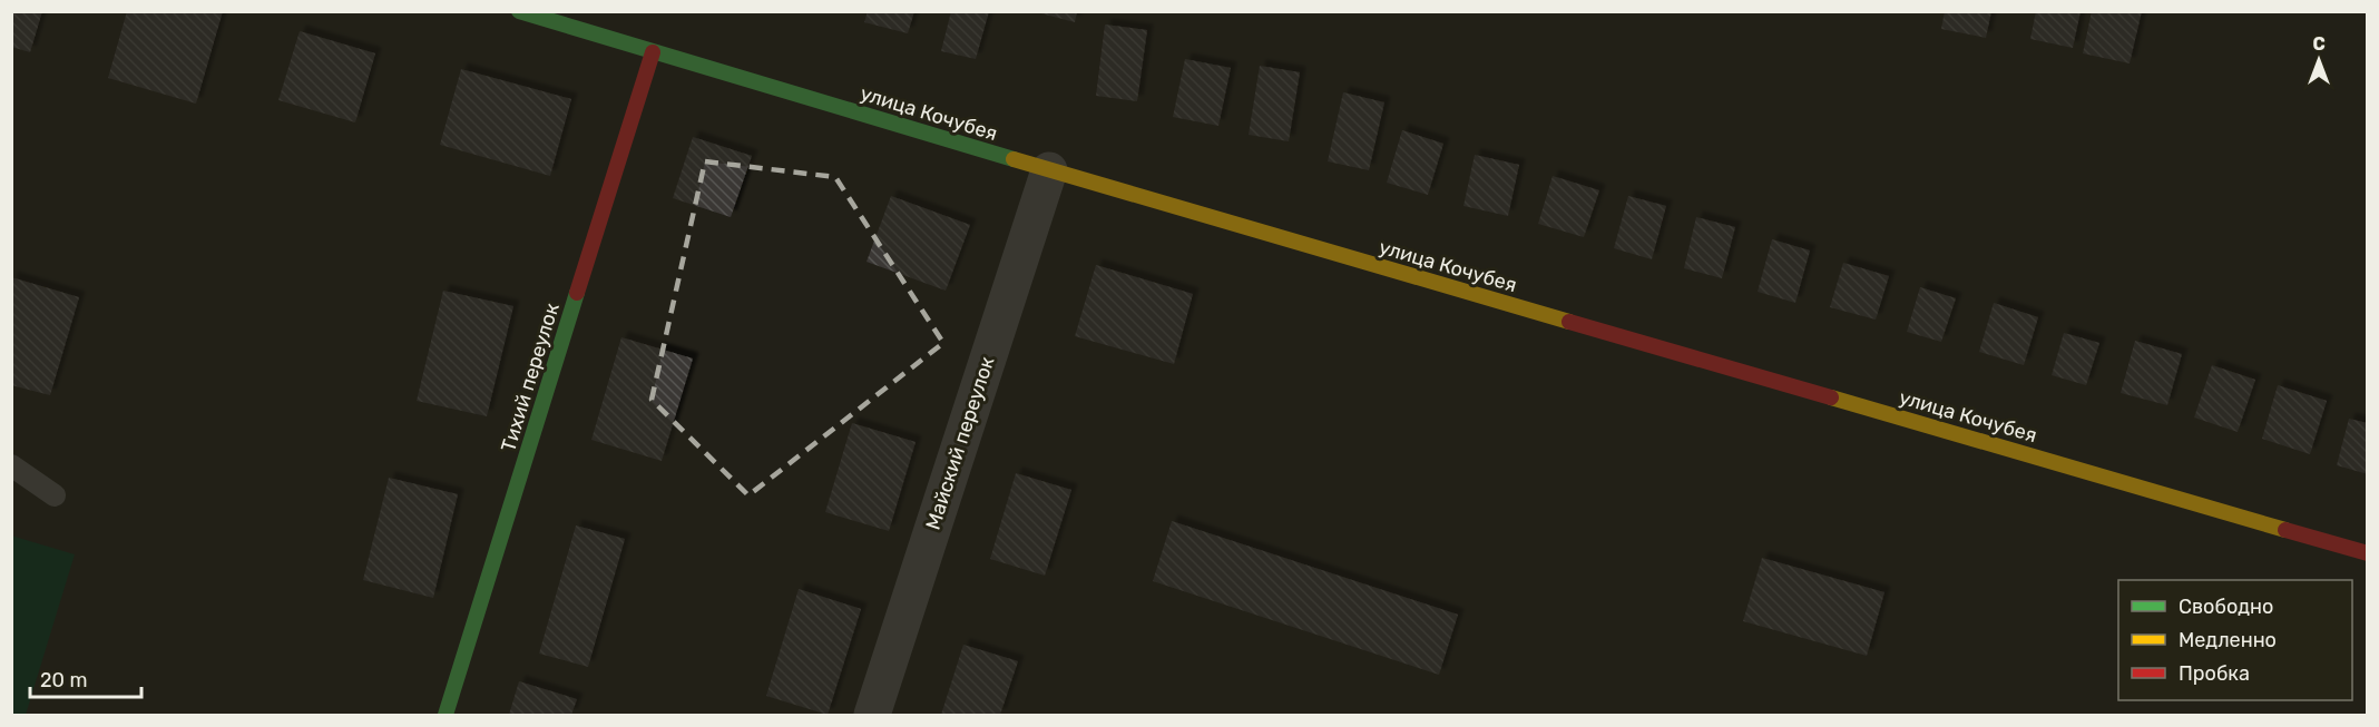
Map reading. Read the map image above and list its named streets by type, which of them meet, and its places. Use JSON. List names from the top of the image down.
{
  "streets": {
    "street": ["улица Кочубея", "Тихий переулок", "Майский переулок"]
  },
  "crossings": [
    ["улица Кочубея", "Тихий переулок"],
    ["улица Кочубея", "Майский переулок"]
  ],
  "legend": ["Свободно", "Медленно", "Пробка"],
  "scale_bar": "20 m",
  "north": "top"
}
